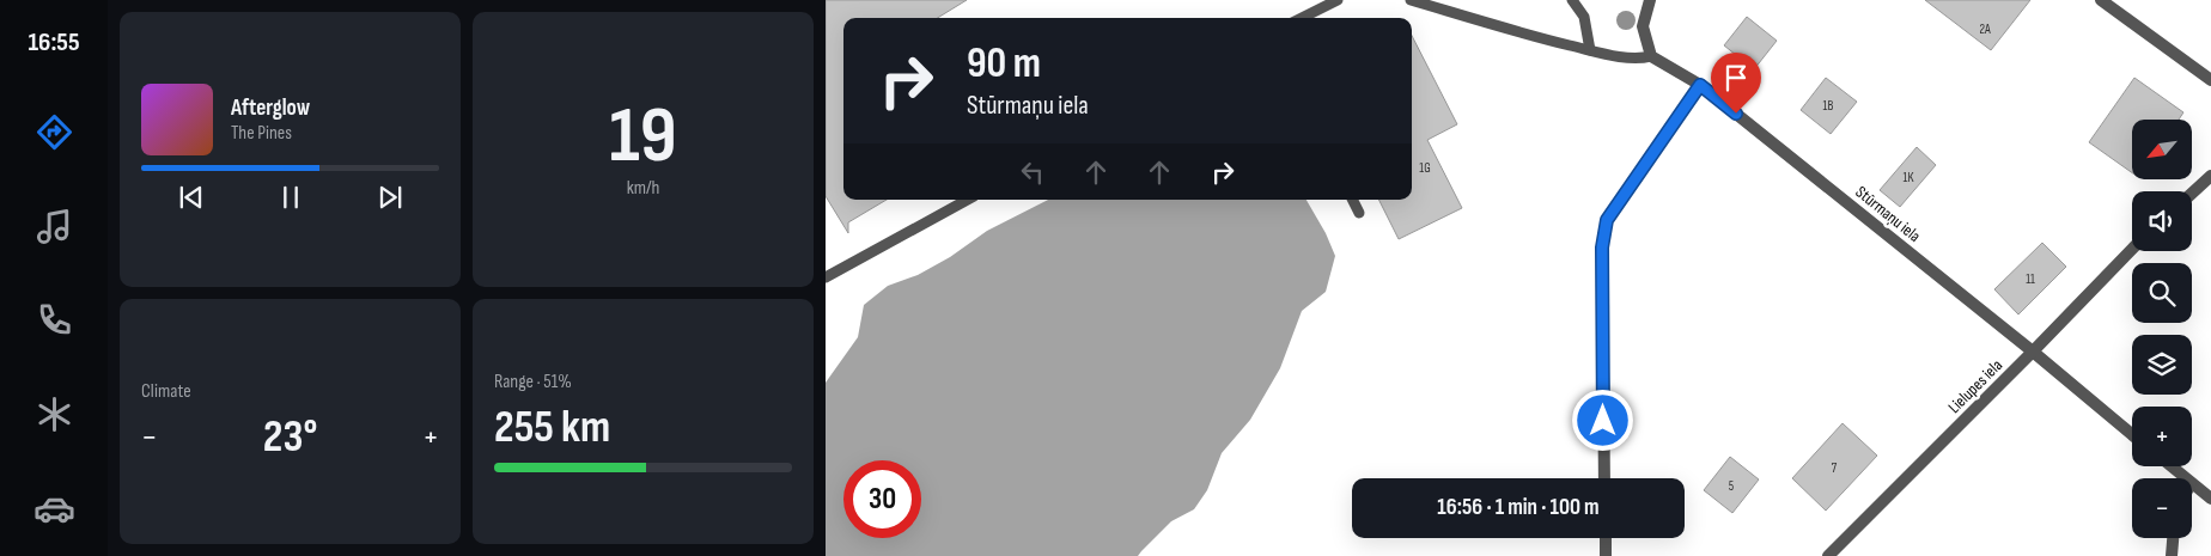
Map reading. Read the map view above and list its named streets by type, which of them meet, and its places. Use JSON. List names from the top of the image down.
{
  "streets": {
    "street": ["Stūrmaņu iela", "Lielupes iela"]
  },
  "crossings": [
    ["Stūrmaņu iela", "Lielupes iela"]
  ],
  "house_numbers": [
    "2A",
    "1B",
    "1G",
    "1K",
    "11",
    "7",
    "5"
  ],
  "north": "bottom left",
  "page": {
    "tabs": "16:55",
    "tile": [
      ["19", "km/h"],
      "Climate",
      ["Range · 51%", "255 km"]
    ],
    "turn": ["90 m", "Stūrmaņu iela"],
    "song": ["Afterglow", "The Pines"],
    "map_buttons": ["+", "−"],
    "heat": ["−", "23°", "+"],
    "limit": "30",
    "trip": "16:56 · 1 min · 100 m"
  }
}
